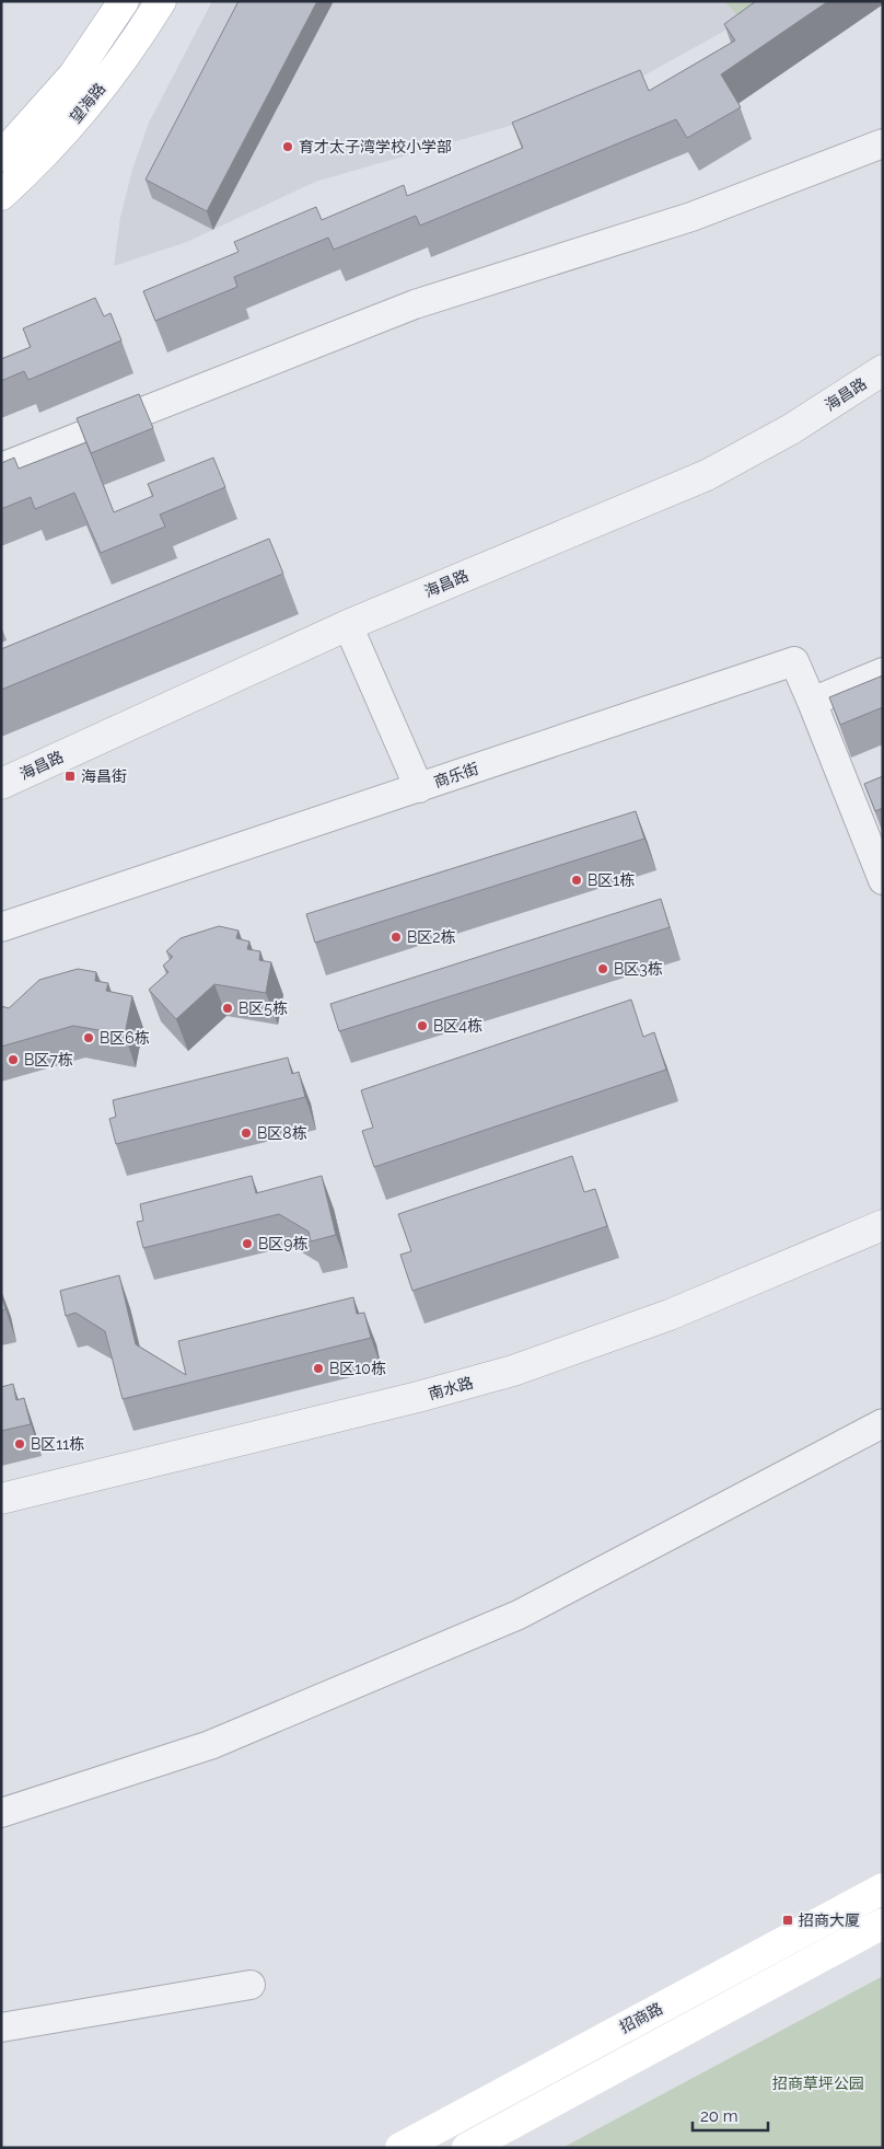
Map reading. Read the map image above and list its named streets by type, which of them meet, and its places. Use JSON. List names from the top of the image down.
{
  "streets": {
    "main road": ["望海路", "招商路"],
    "street": ["海昌路", "商乐街", "南水路"]
  },
  "parks": ["招商草坪公园"],
  "places": {
    "other": [
      "育才太子湾学校小学部",
      "B区1栋",
      "B区2栋",
      "B区3栋",
      "B区5栋",
      "B区4栋",
      "B区6栋",
      "B区7栋",
      "B区8栋",
      "B区9栋",
      "B区10栋",
      "B区11栋"
    ],
    "transit": ["海昌街", "招商大厦"]
  },
  "scale_bar": "20 m"
}
